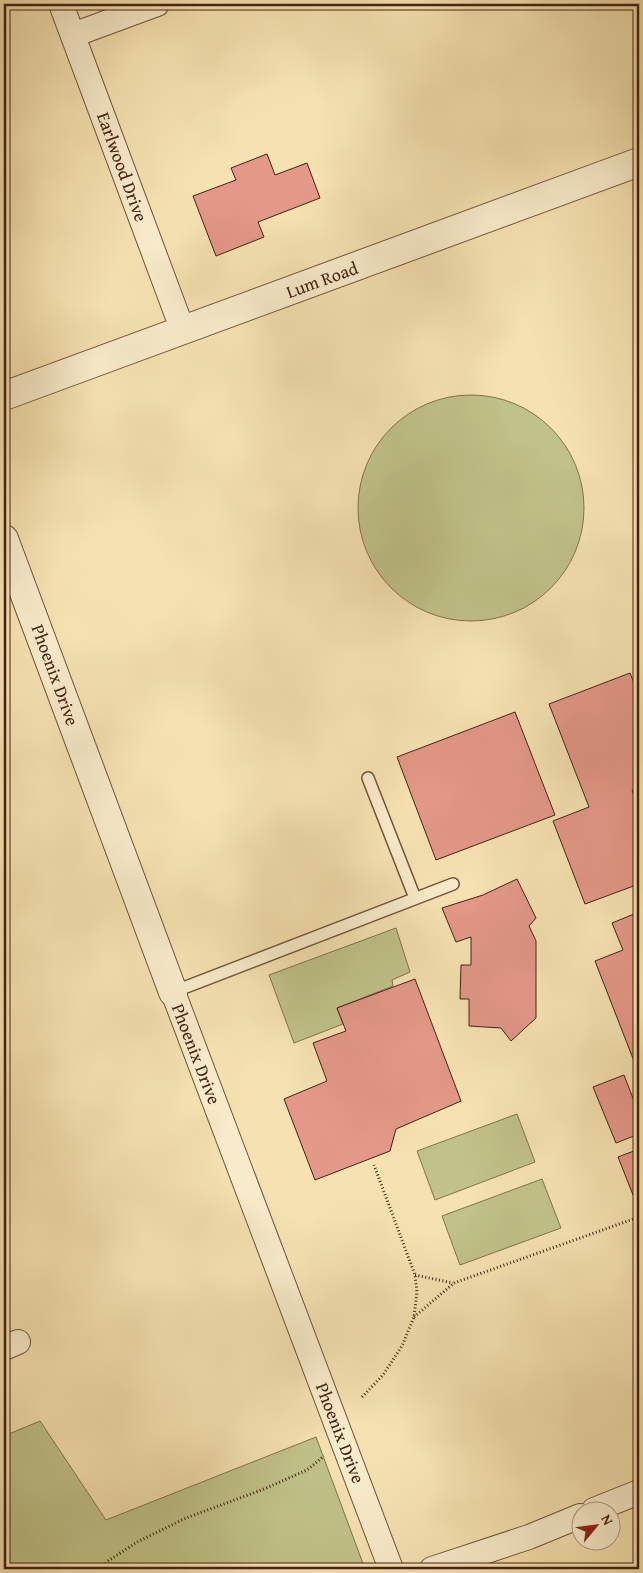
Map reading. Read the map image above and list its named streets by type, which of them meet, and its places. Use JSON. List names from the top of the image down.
{
  "streets": {
    "street": ["Earlwood Drive", "Lum Road", "Phoenix Drive"]
  },
  "crossings": [
    ["Earlwood Drive", "Lum Road"]
  ],
  "north": "top right"
}
